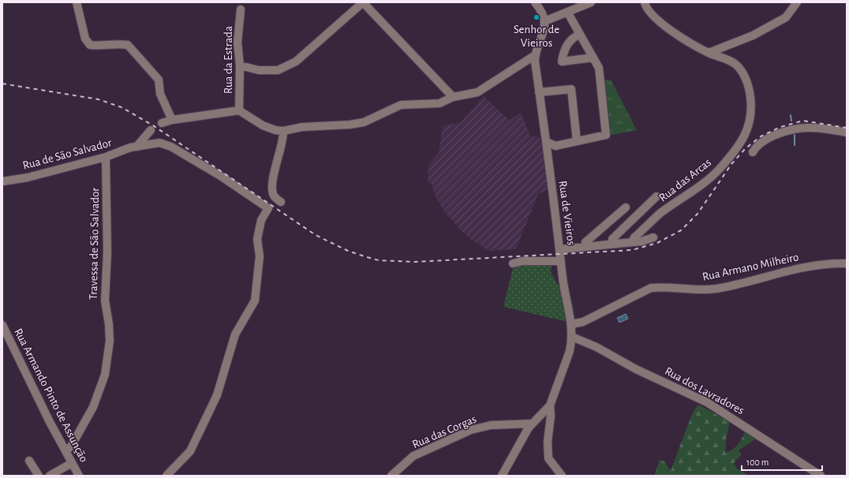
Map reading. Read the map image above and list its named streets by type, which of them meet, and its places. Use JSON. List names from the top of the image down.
{
  "streets": {
    "street": [
      "Rua da Estrada",
      "Rua de São Salvador",
      "Rua das Arcas",
      "Rua de Vieiros",
      "Travessa de São Salvador",
      "Rua Armano Milheiro",
      "Rua dos Lavradores",
      "Rua Armando Pinto de Assunção",
      "Rua das Corgas"
    ]
  },
  "crossings": [
    ["Rua de São Salvador", "Travessa de São Salvador"],
    ["Rua de Vieiros", "Rua Armano Milheiro"],
    ["Rua de Vieiros", "Rua dos Lavradores"],
    ["Travessa de São Salvador", "Rua Armando Pinto de Assunção"]
  ],
  "places": ["Senhor de Vieiros"],
  "scale_bar": "100 m"
}
